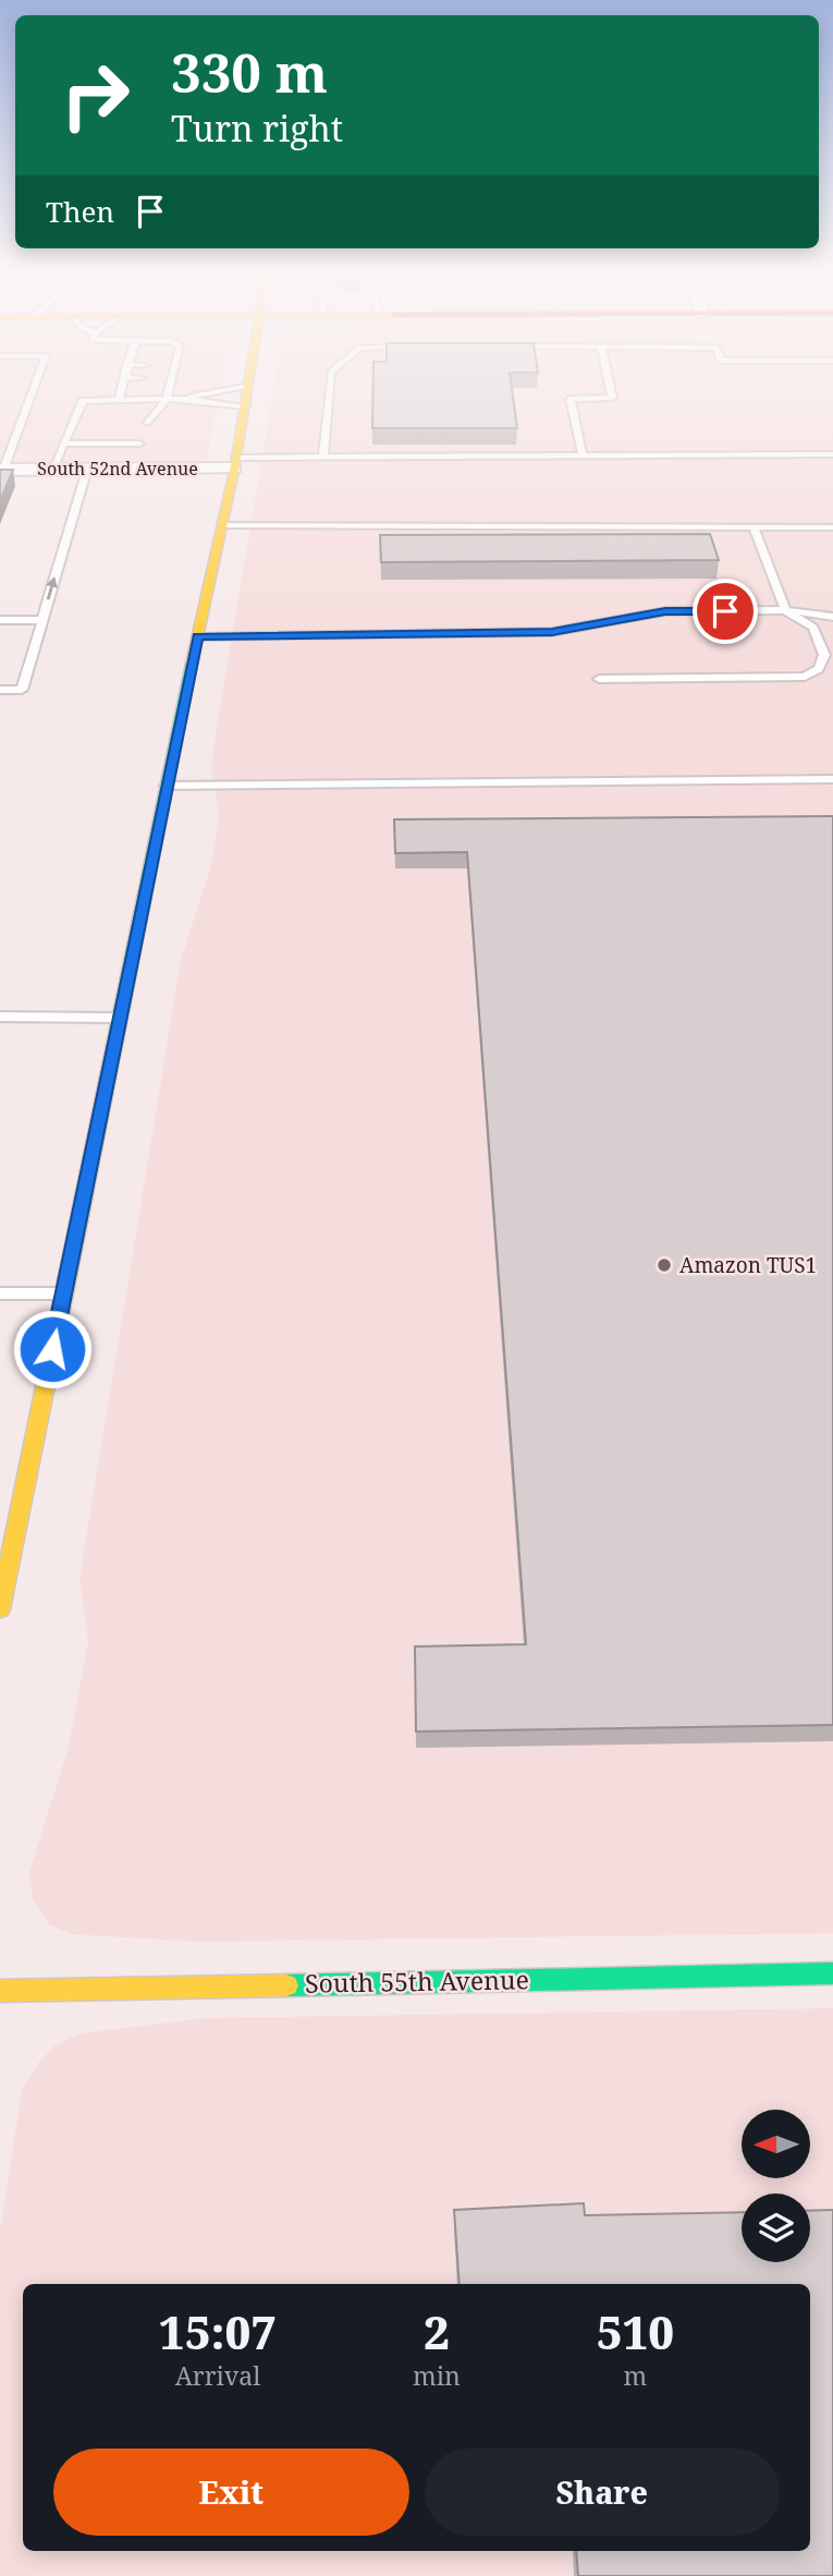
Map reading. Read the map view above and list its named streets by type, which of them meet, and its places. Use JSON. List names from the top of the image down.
{
  "streets": {
    "main road": ["South 55th Avenue"],
    "street": ["South 52nd Avenue"]
  },
  "places": ["Amazon TUS1"],
  "north": "left",
  "page": {
    "turn": ["330 m", "Turn right"],
    "then": "Then",
    "eta": [
      "15:07",
      "Arrival",
      "2",
      "min",
      "510",
      "m"
    ],
    "buttons": ["Exit", "Share"]
  }
}
